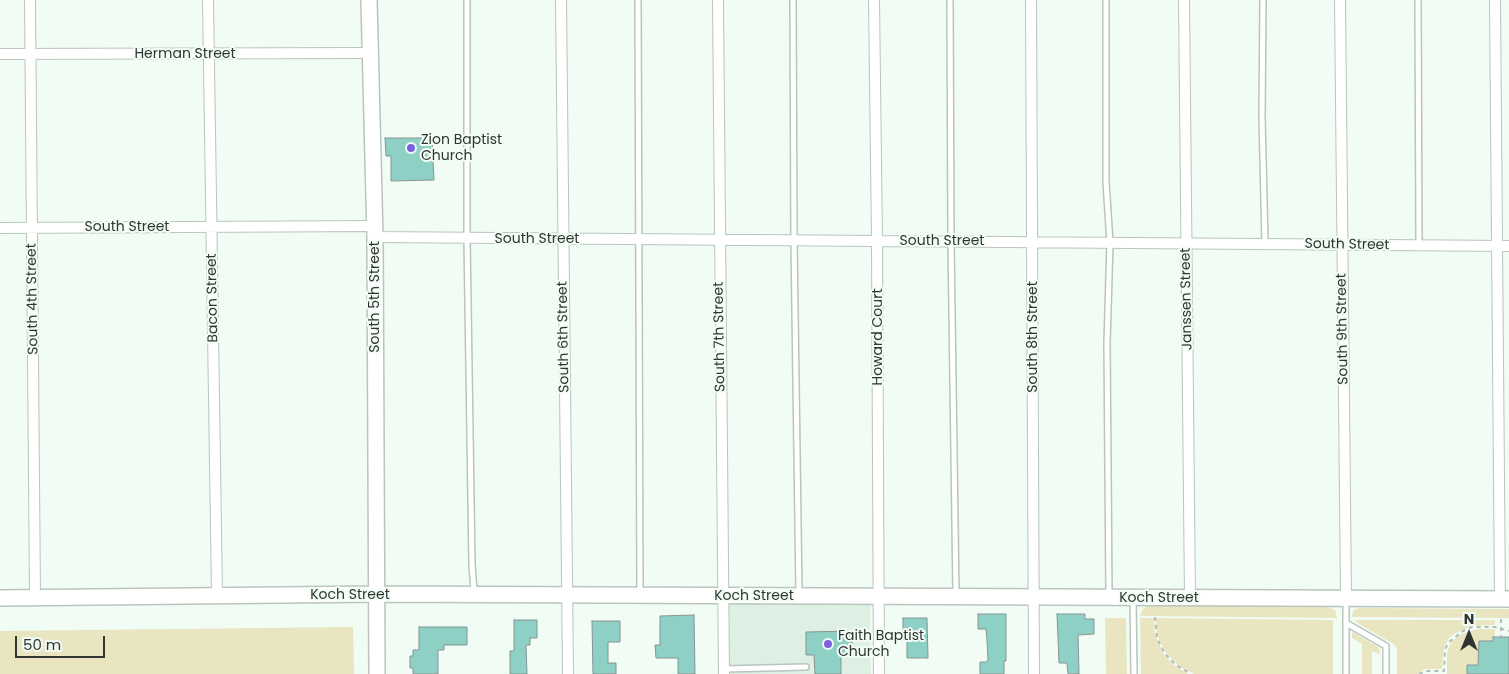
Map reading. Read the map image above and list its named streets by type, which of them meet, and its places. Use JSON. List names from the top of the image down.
{
  "streets": {
    "street": [
      "Herman Street",
      "South Street",
      "South 5th Street",
      "Bacon Street",
      "South 4th Street",
      "Janssen Street",
      "South 9th Street",
      "South 6th Street",
      "South 7th Street",
      "Howard Court",
      "South 8th Street",
      "Koch Street"
    ]
  },
  "crossings": [
    ["Herman Street", "South 5th Street"],
    ["Herman Street", "Bacon Street"],
    ["Herman Street", "South 4th Street"],
    ["South Street", "South 5th Street"],
    ["South Street", "Bacon Street"],
    ["South Street", "South 4th Street"],
    ["South Street", "Janssen Street"],
    ["South Street", "South 9th Street"],
    ["South Street", "South 6th Street"],
    ["South Street", "South 7th Street"],
    ["South Street", "Howard Court"],
    ["South Street", "South 8th Street"],
    ["South 5th Street", "Koch Street"],
    ["Bacon Street", "Koch Street"],
    ["South 4th Street", "Koch Street"],
    ["Janssen Street", "Koch Street"],
    ["South 9th Street", "Koch Street"],
    ["South 6th Street", "Koch Street"],
    ["South 7th Street", "Koch Street"],
    ["Howard Court", "Koch Street"],
    ["South 8th Street", "Koch Street"]
  ],
  "places": ["Zion Baptist Church", "Faith Baptist Church"],
  "scale_bar": "50 m",
  "north": "top"
}
